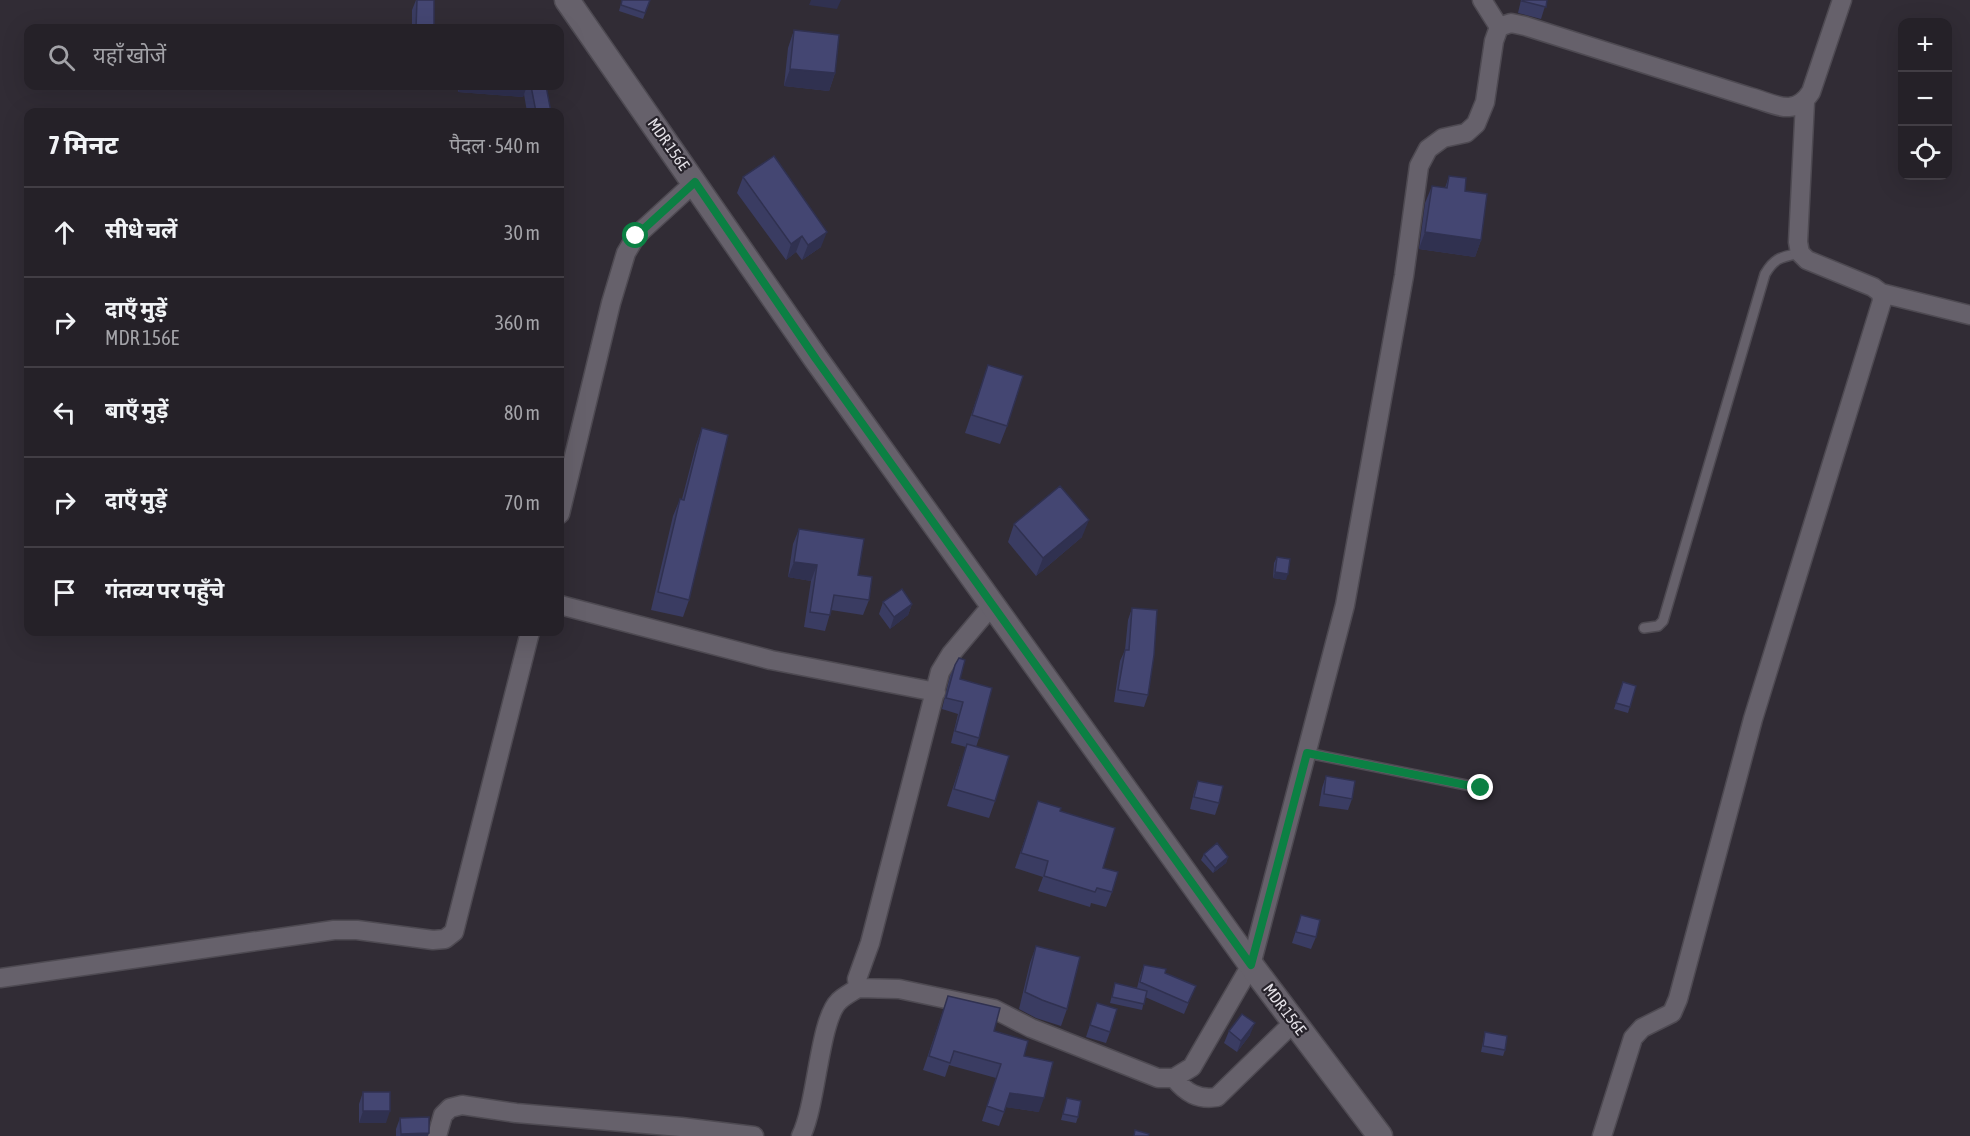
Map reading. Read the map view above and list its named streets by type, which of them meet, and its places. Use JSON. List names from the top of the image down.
{
  "streets": {
    "main road": ["MDR 156E"]
  },
  "page": {
    "map_buttons": ["+", "−"],
    "search": "यहाँ खोजें",
    "heading": ["7 मिनट", "पैदल · 540 m"],
    "list": [
      ["सीधे चलें", "30 m"],
      ["दाएँ मुड़ें", "MDR 156E", "360 m"],
      ["बाएँ मुड़ें", "80 m"],
      ["दाएँ मुड़ें", "70 m"],
      "गंतव्य पर पहुँचे"
    ]
  }
}
